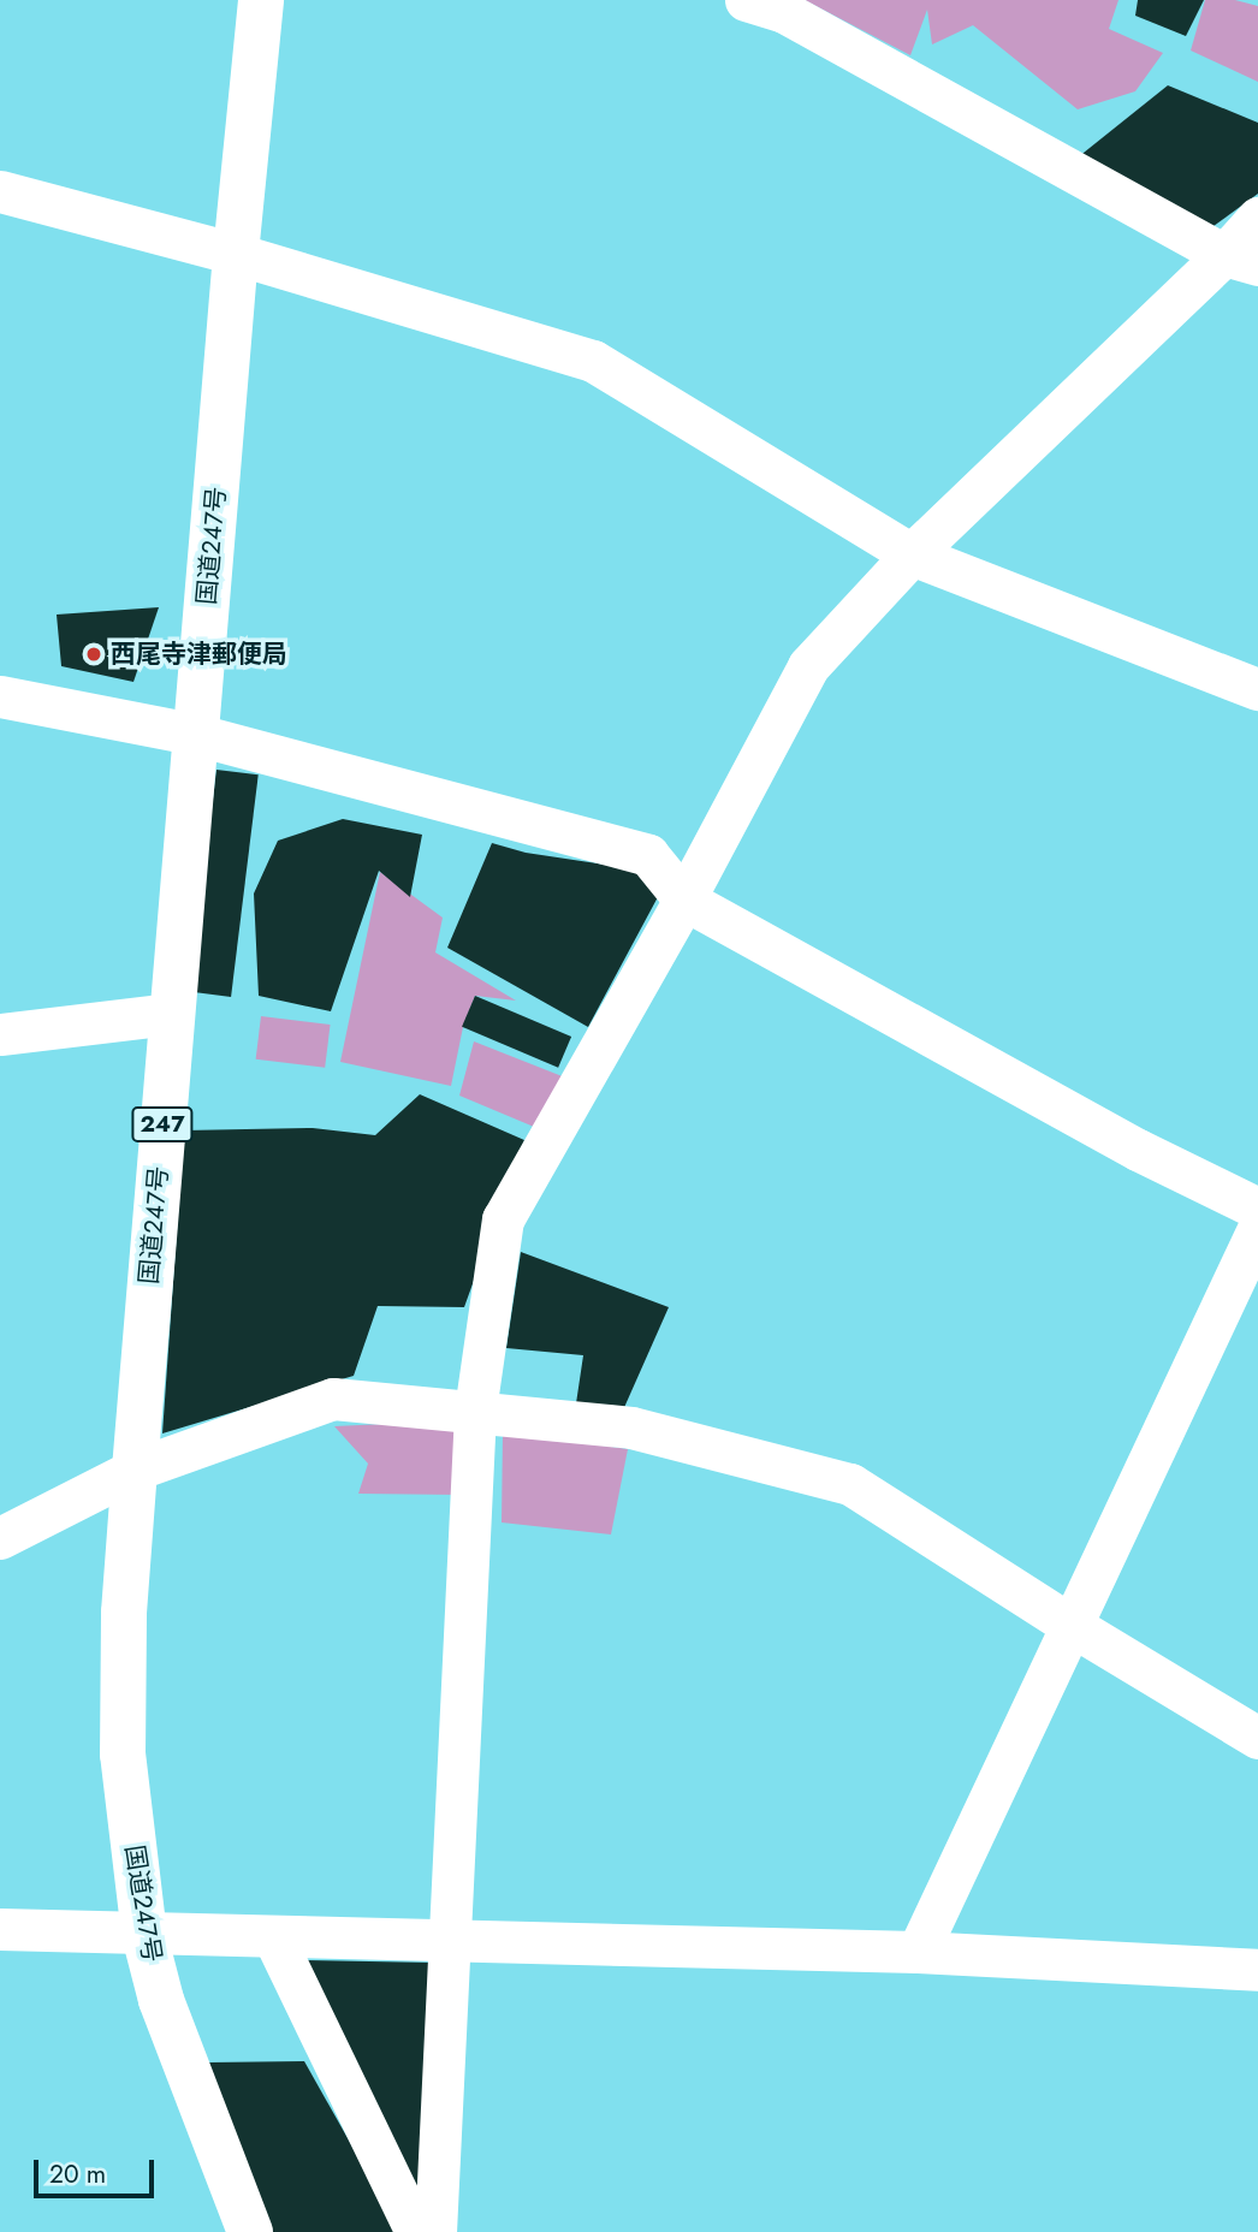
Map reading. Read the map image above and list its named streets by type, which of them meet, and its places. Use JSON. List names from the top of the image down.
{
  "streets": {
    "highway": ["国道247号", "247"]
  },
  "places": ["西尾寺津郵便局"],
  "scale_bar": "20 m"
}
